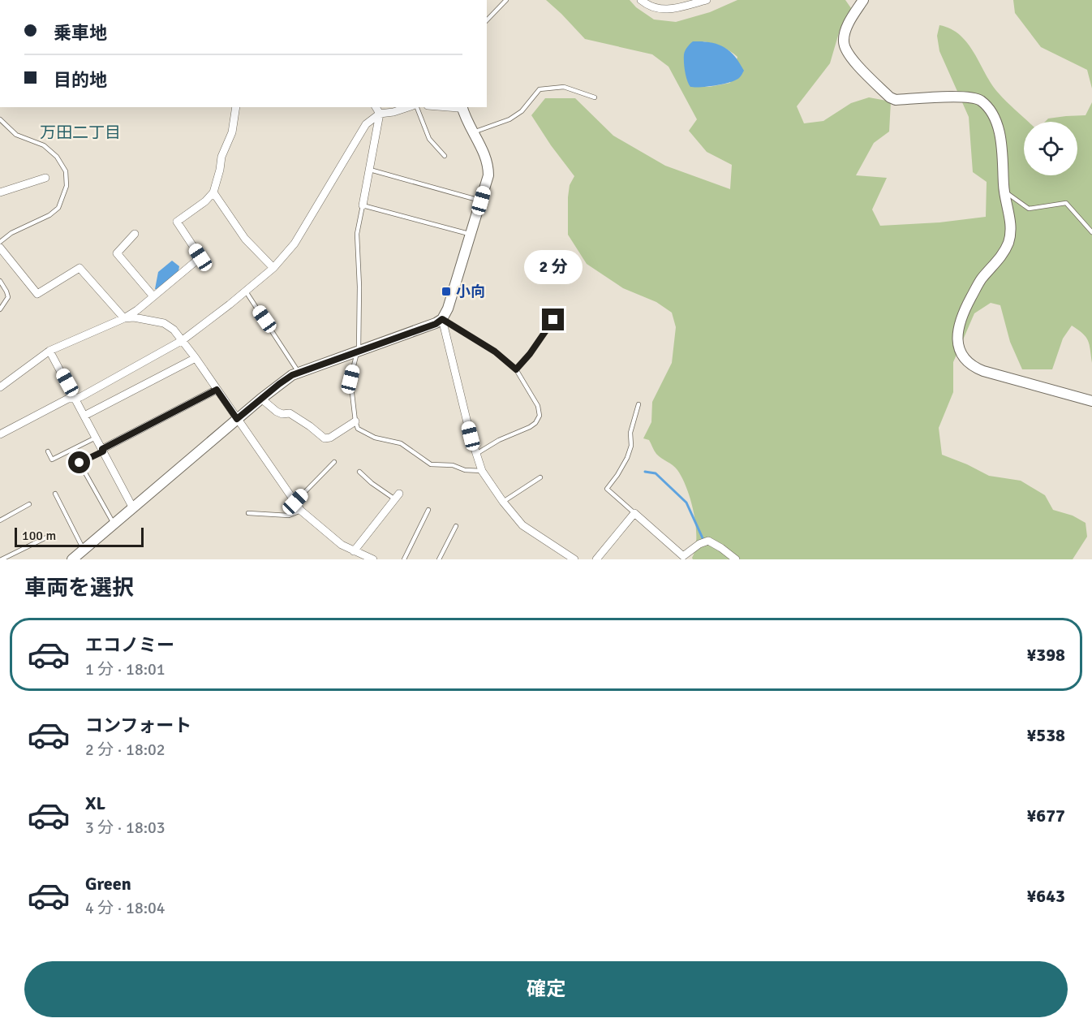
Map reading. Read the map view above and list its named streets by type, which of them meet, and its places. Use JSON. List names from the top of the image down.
{
  "districts": ["万田二丁目"],
  "places": {
    "transit": ["小向"]
  },
  "scale_bar": "100 m",
  "page": {
    "banner": ["乗車地", "目的地"],
    "bubble": "2 分",
    "scale": "100 m",
    "heading": "車両を選択",
    "list": [
      {
        "name": "エコノミー",
        "note": "1 分 · 18:01",
        "value": "¥398"
      },
      {
        "name": "コンフォート",
        "note": "2 分 · 18:02",
        "value": "¥538"
      },
      {
        "name": "XL",
        "note": "3 分 · 18:03",
        "value": "¥677"
      },
      {
        "name": "Green",
        "note": "4 分 · 18:04",
        "value": "¥643"
      }
    ],
    "buttons": "確定"
  }
}
